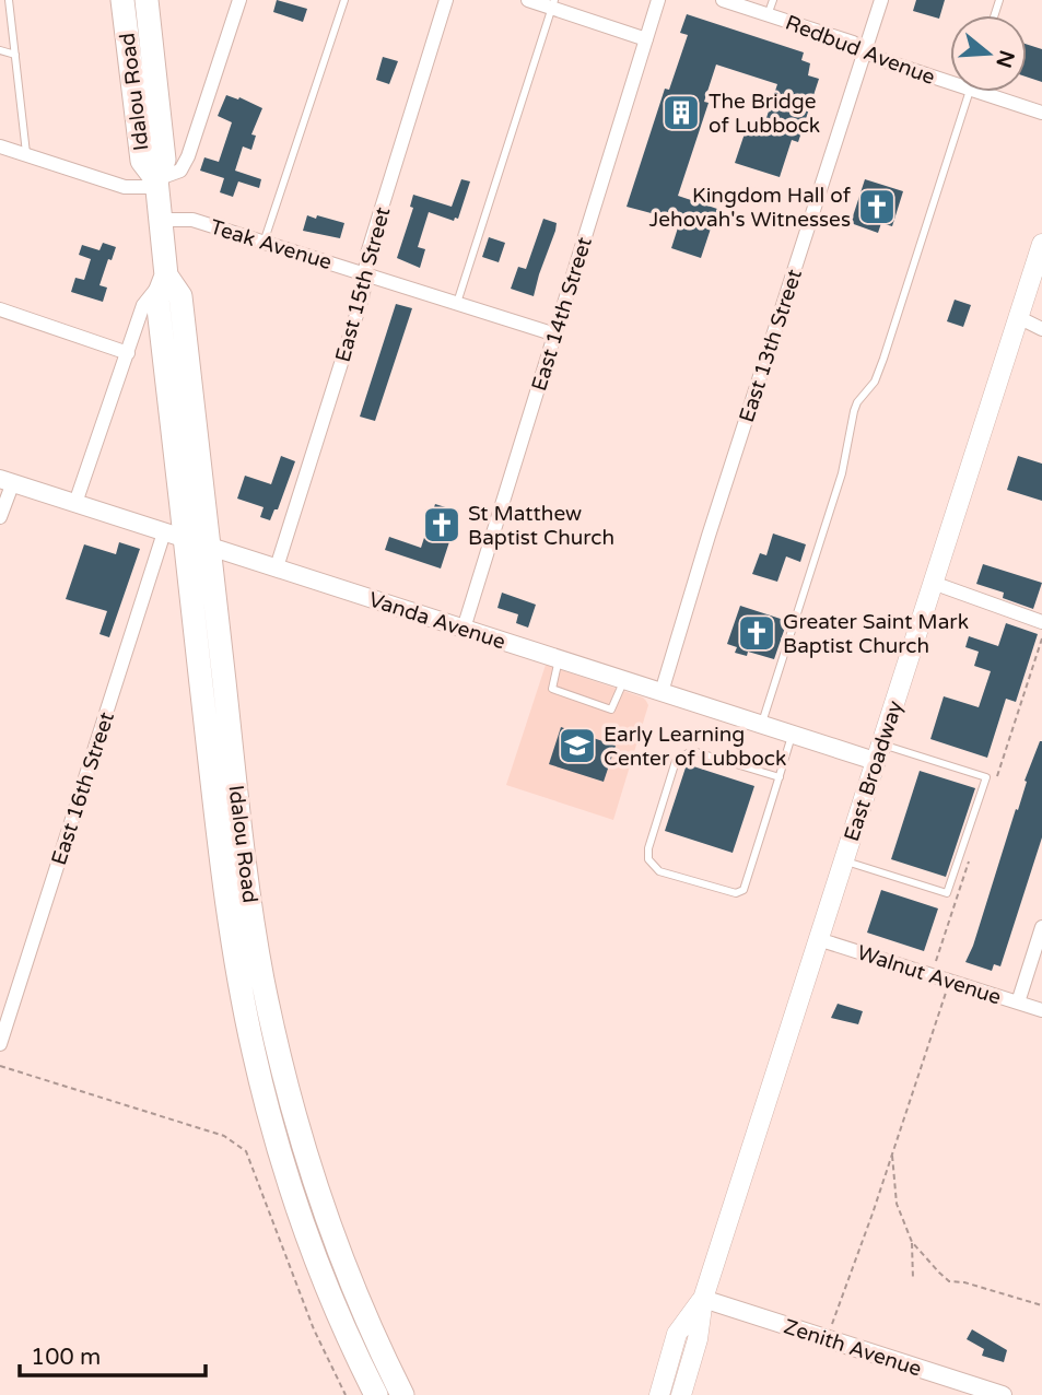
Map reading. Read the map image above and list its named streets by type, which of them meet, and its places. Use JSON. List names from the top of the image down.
{
  "streets": {
    "main road": ["Idalou Road", "East Broadway"],
    "street": [
      "Redbud Avenue",
      "Teak Avenue",
      "East 15th Street",
      "East 14th Street",
      "East 13th Street",
      "Vanda Avenue",
      "East 16th Street",
      "Walnut Avenue",
      "Zenith Avenue"
    ]
  },
  "crossings": [
    ["Redbud Avenue", "East 13th Street"],
    ["Idalou Road", "Teak Avenue"],
    ["Idalou Road", "Vanda Avenue"],
    ["Idalou Road", "East 16th Street"],
    ["Teak Avenue", "East 15th Street"],
    ["Teak Avenue", "East 14th Street"],
    ["East 15th Street", "Vanda Avenue"],
    ["East 14th Street", "Vanda Avenue"],
    ["East 13th Street", "Vanda Avenue"],
    ["Vanda Avenue", "East Broadway"],
    ["Vanda Avenue", "East 16th Street"],
    ["East Broadway", "Walnut Avenue"],
    ["East Broadway", "Zenith Avenue"]
  ],
  "places": {
    "building": ["The Bridge of Lubbock"],
    "church": ["Kingdom Hall of Jehovah's Witnesses", "St Matthew Baptist Church", "Greater Saint Mark Baptist Church"],
    "school or university": ["Early Learning Center of Lubbock"]
  },
  "scale_bar": "100 m",
  "north": "right"
}
